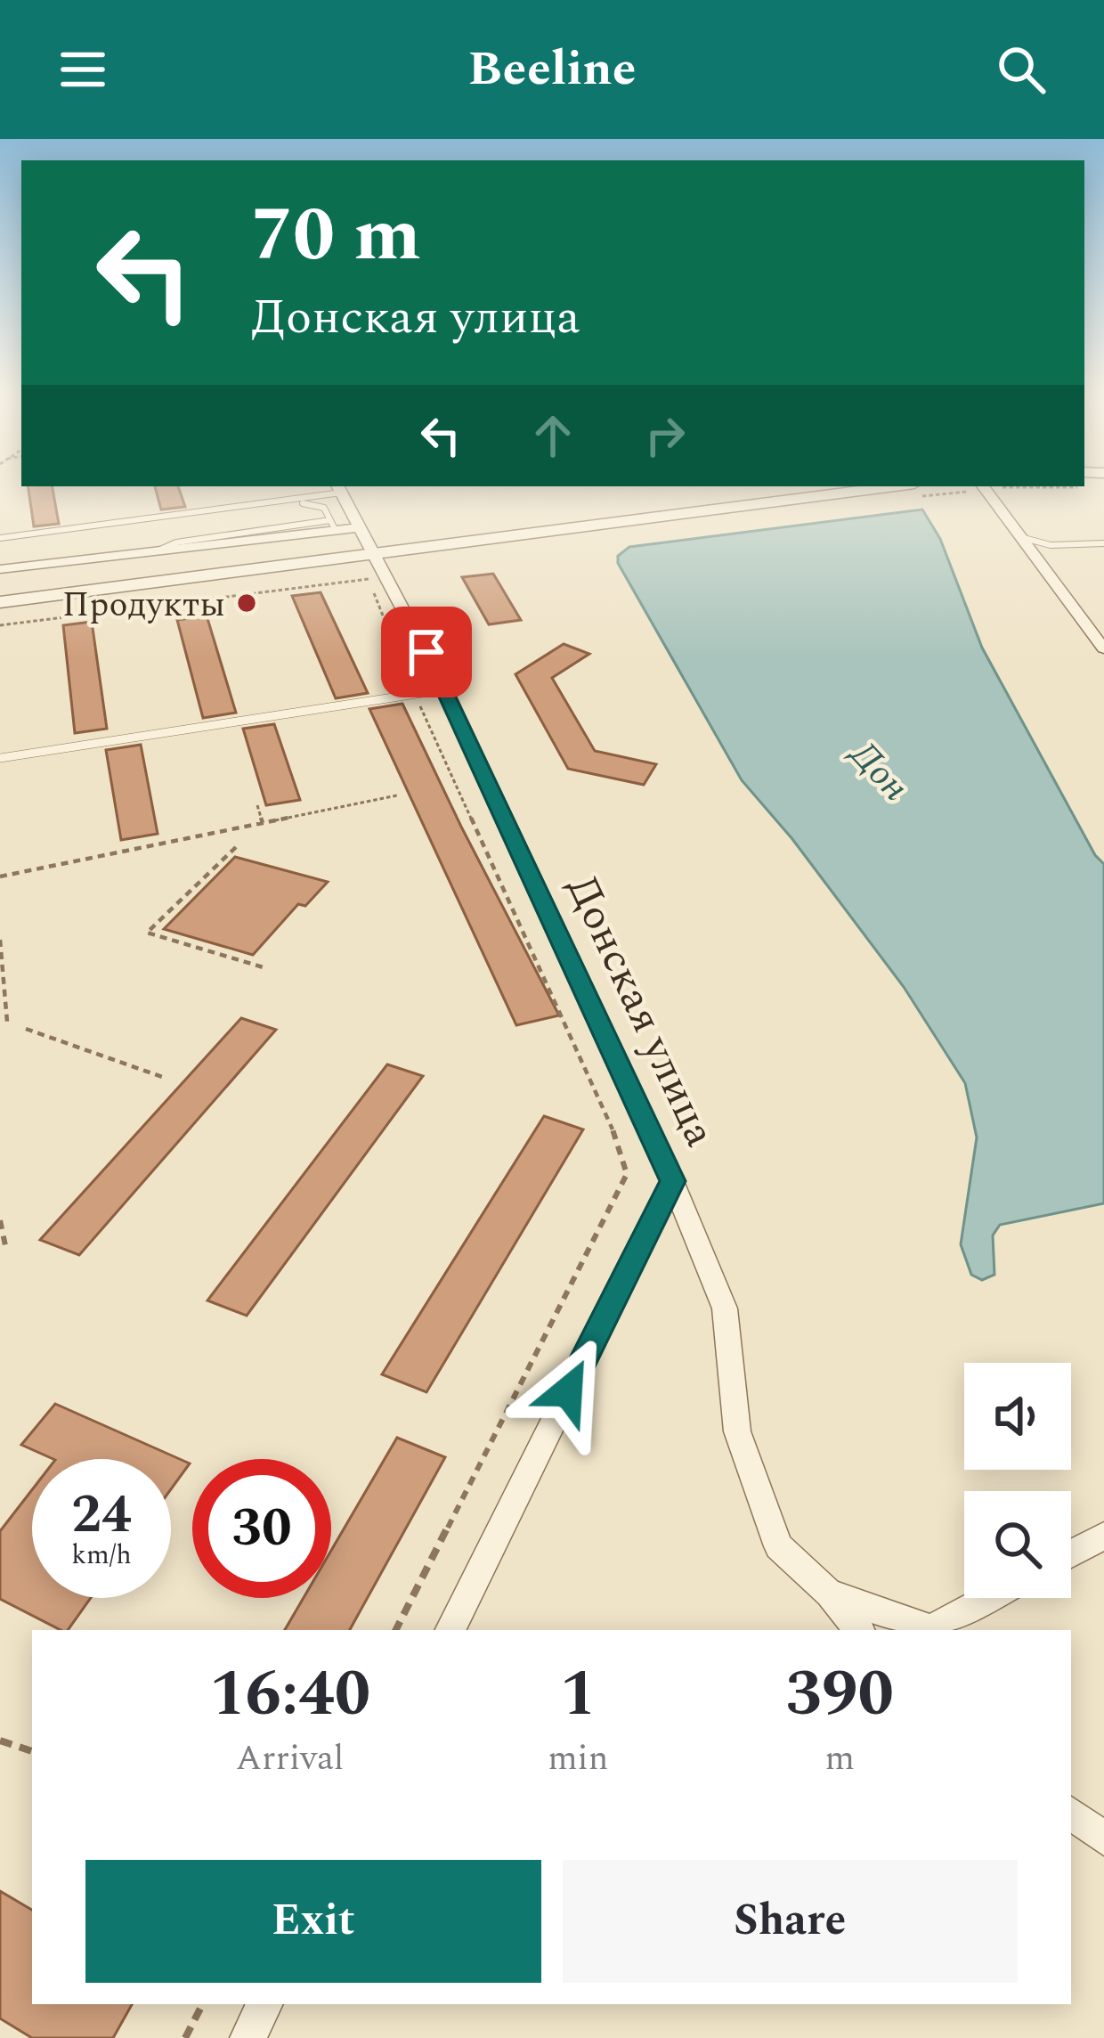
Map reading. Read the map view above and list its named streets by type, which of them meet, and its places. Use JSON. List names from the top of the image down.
{
  "streets": {
    "street": ["Донская улица"]
  },
  "water": ["Дон"],
  "places": ["Продукты"],
  "page": {
    "header": "Beeline",
    "turn": ["70 m", "Донская улица"],
    "speed": "24 km/h",
    "limit": "30",
    "eta": [
      "16:40",
      "Arrival",
      "1",
      "min",
      "390",
      "m"
    ],
    "buttons": ["Exit", "Share"]
  }
}
